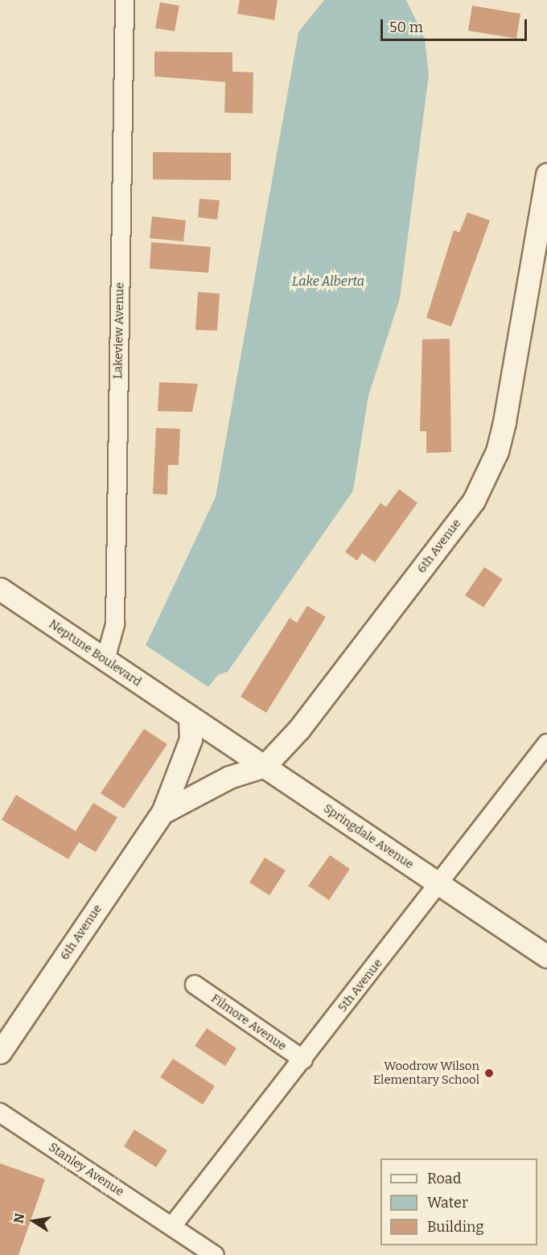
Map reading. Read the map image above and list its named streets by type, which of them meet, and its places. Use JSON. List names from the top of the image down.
{
  "streets": {
    "street": [
      "Lakeview Avenue",
      "6th Avenue",
      "Neptune Boulevard",
      "Springdale Avenue",
      "5th Avenue",
      "Filmore Avenue",
      "Stanley Avenue"
    ]
  },
  "crossings": [
    ["Lakeview Avenue", "Neptune Boulevard"],
    ["6th Avenue", "Neptune Boulevard"],
    ["6th Avenue", "Springdale Avenue"],
    ["Neptune Boulevard", "Springdale Avenue"],
    ["Springdale Avenue", "5th Avenue"],
    ["5th Avenue", "Filmore Avenue"],
    ["5th Avenue", "Stanley Avenue"]
  ],
  "water": ["Lake Alberta"],
  "places": ["Woodrow Wilson Elementary School"],
  "legend": ["Road", "Water", "Building"],
  "scale_bar": "50 m",
  "north": "left"
}
